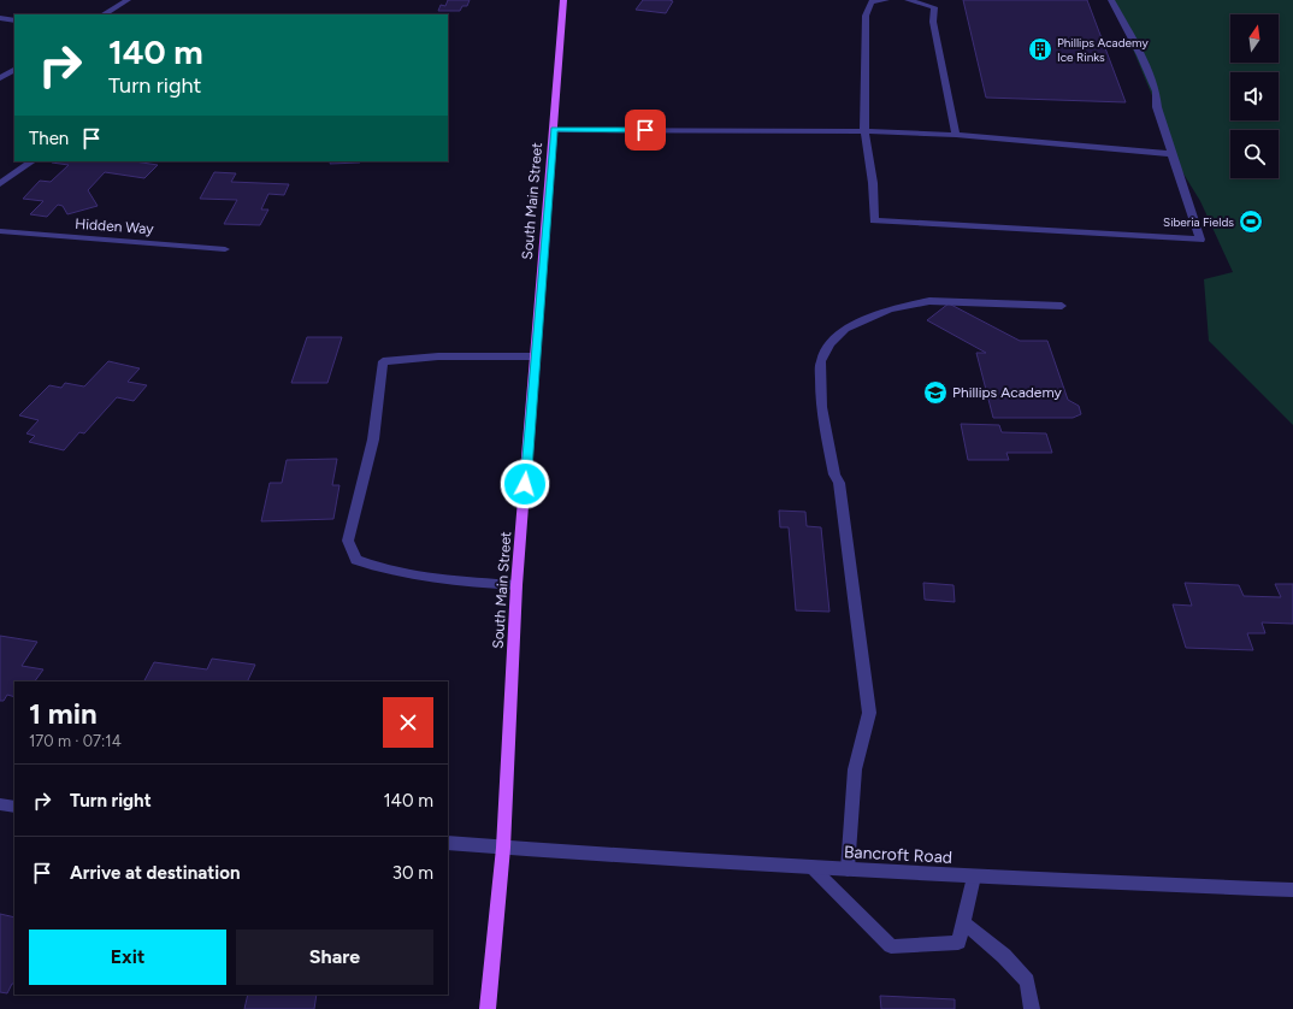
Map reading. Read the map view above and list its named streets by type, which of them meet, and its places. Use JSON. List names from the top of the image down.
{
  "streets": {
    "main road": ["South Main Street"],
    "street": ["Hidden Way", "Bancroft Road"]
  },
  "crossings": [
    ["South Main Street", "Bancroft Road"]
  ],
  "places": {
    "building": ["Phillips Academy Ice Rinks"],
    "sports": ["Siberia Fields"],
    "school or university": ["Phillips Academy"]
  },
  "north": "top",
  "page": {
    "turn": ["140 m", "Turn right"],
    "then": "Then",
    "heading": ["1 min", "170 m · 07:14"],
    "list": [
      {
        "name": "Turn right",
        "value": "140 m"
      },
      {
        "name": "Arrive at destination",
        "value": "30 m"
      }
    ],
    "buttons": ["Exit", "Share"]
  }
}
